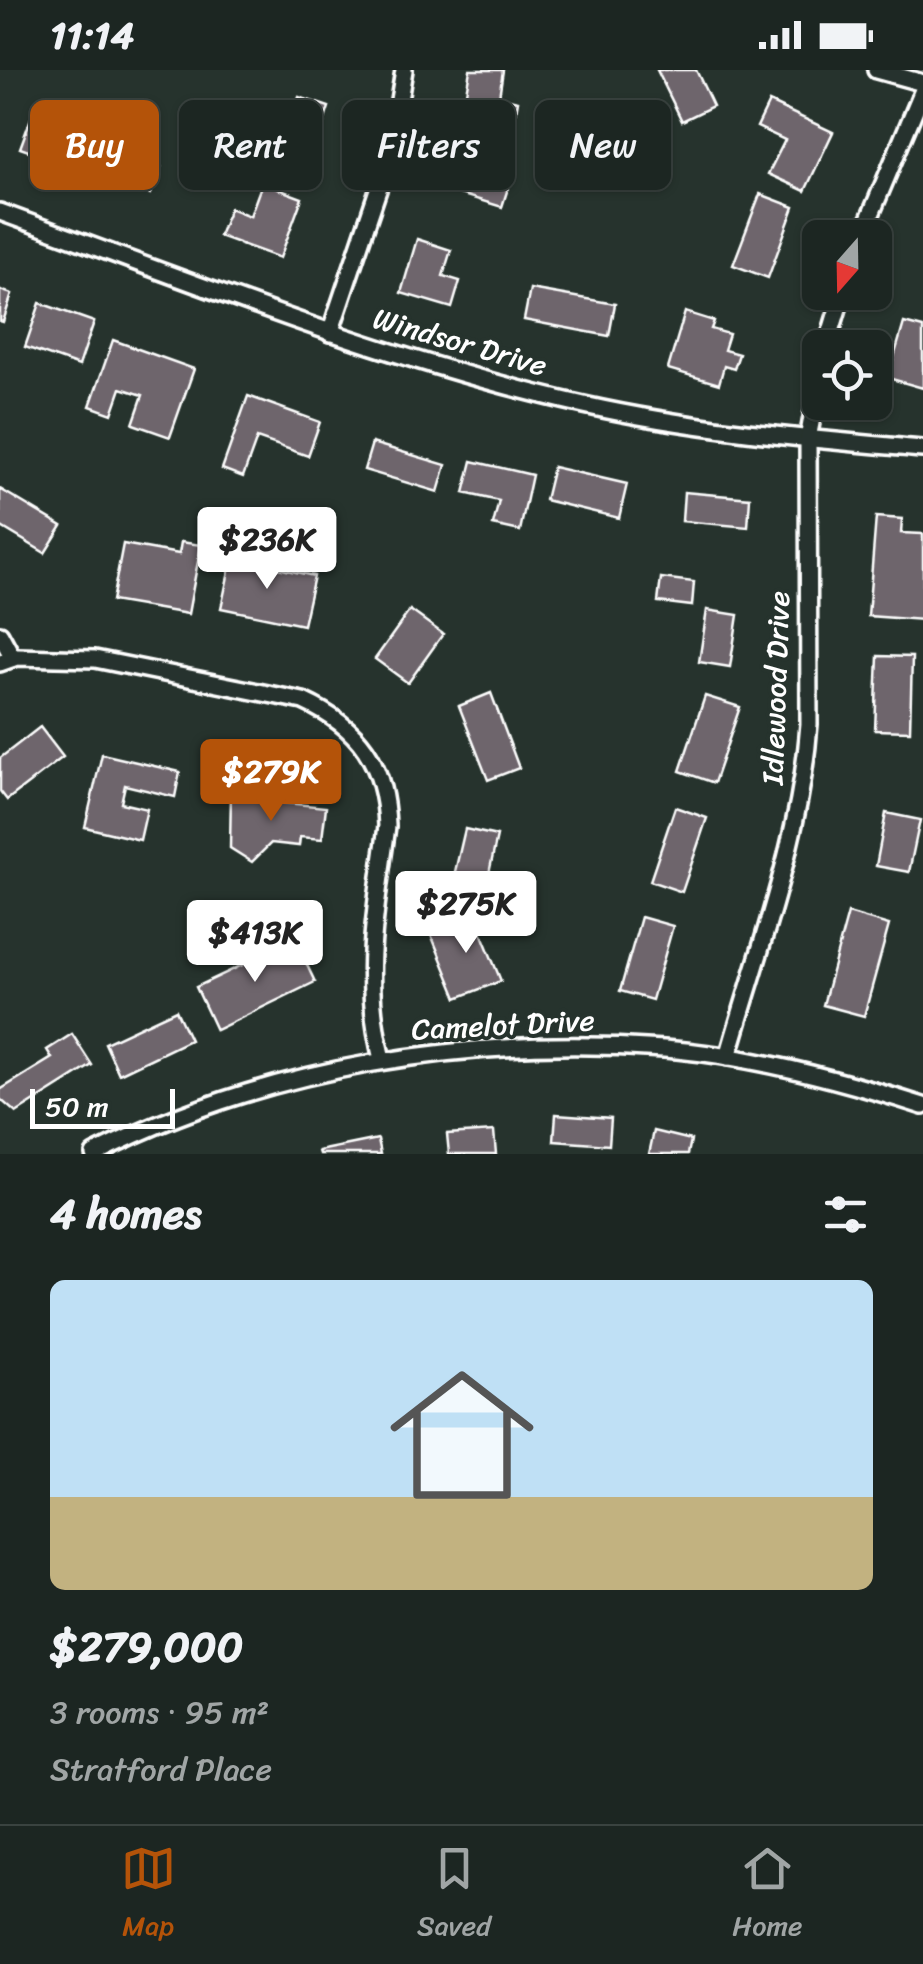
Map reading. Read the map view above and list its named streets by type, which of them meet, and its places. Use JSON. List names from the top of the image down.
{
  "streets": {
    "street": ["Windsor Drive", "Idlewood Drive", "Camelot Drive"]
  },
  "crossings": [
    ["Windsor Drive", "Idlewood Drive"],
    ["Idlewood Drive", "Camelot Drive"]
  ],
  "scale_bar": "50 m",
  "north": "bottom",
  "page": {
    "status": "11:14",
    "chip": [
      "Buy",
      "Rent",
      "Filters",
      "New"
    ],
    "price": [
      "$236K",
      "$279K",
      "$275K",
      "$413K"
    ],
    "scale": "50 m",
    "heading": "4 homes",
    "list": [
      {
        "name": "$279,000",
        "note": "3 rooms · 95 m² · Stratford Place"
      }
    ],
    "tabs": ["Map", "Saved", "Home"]
  }
}
